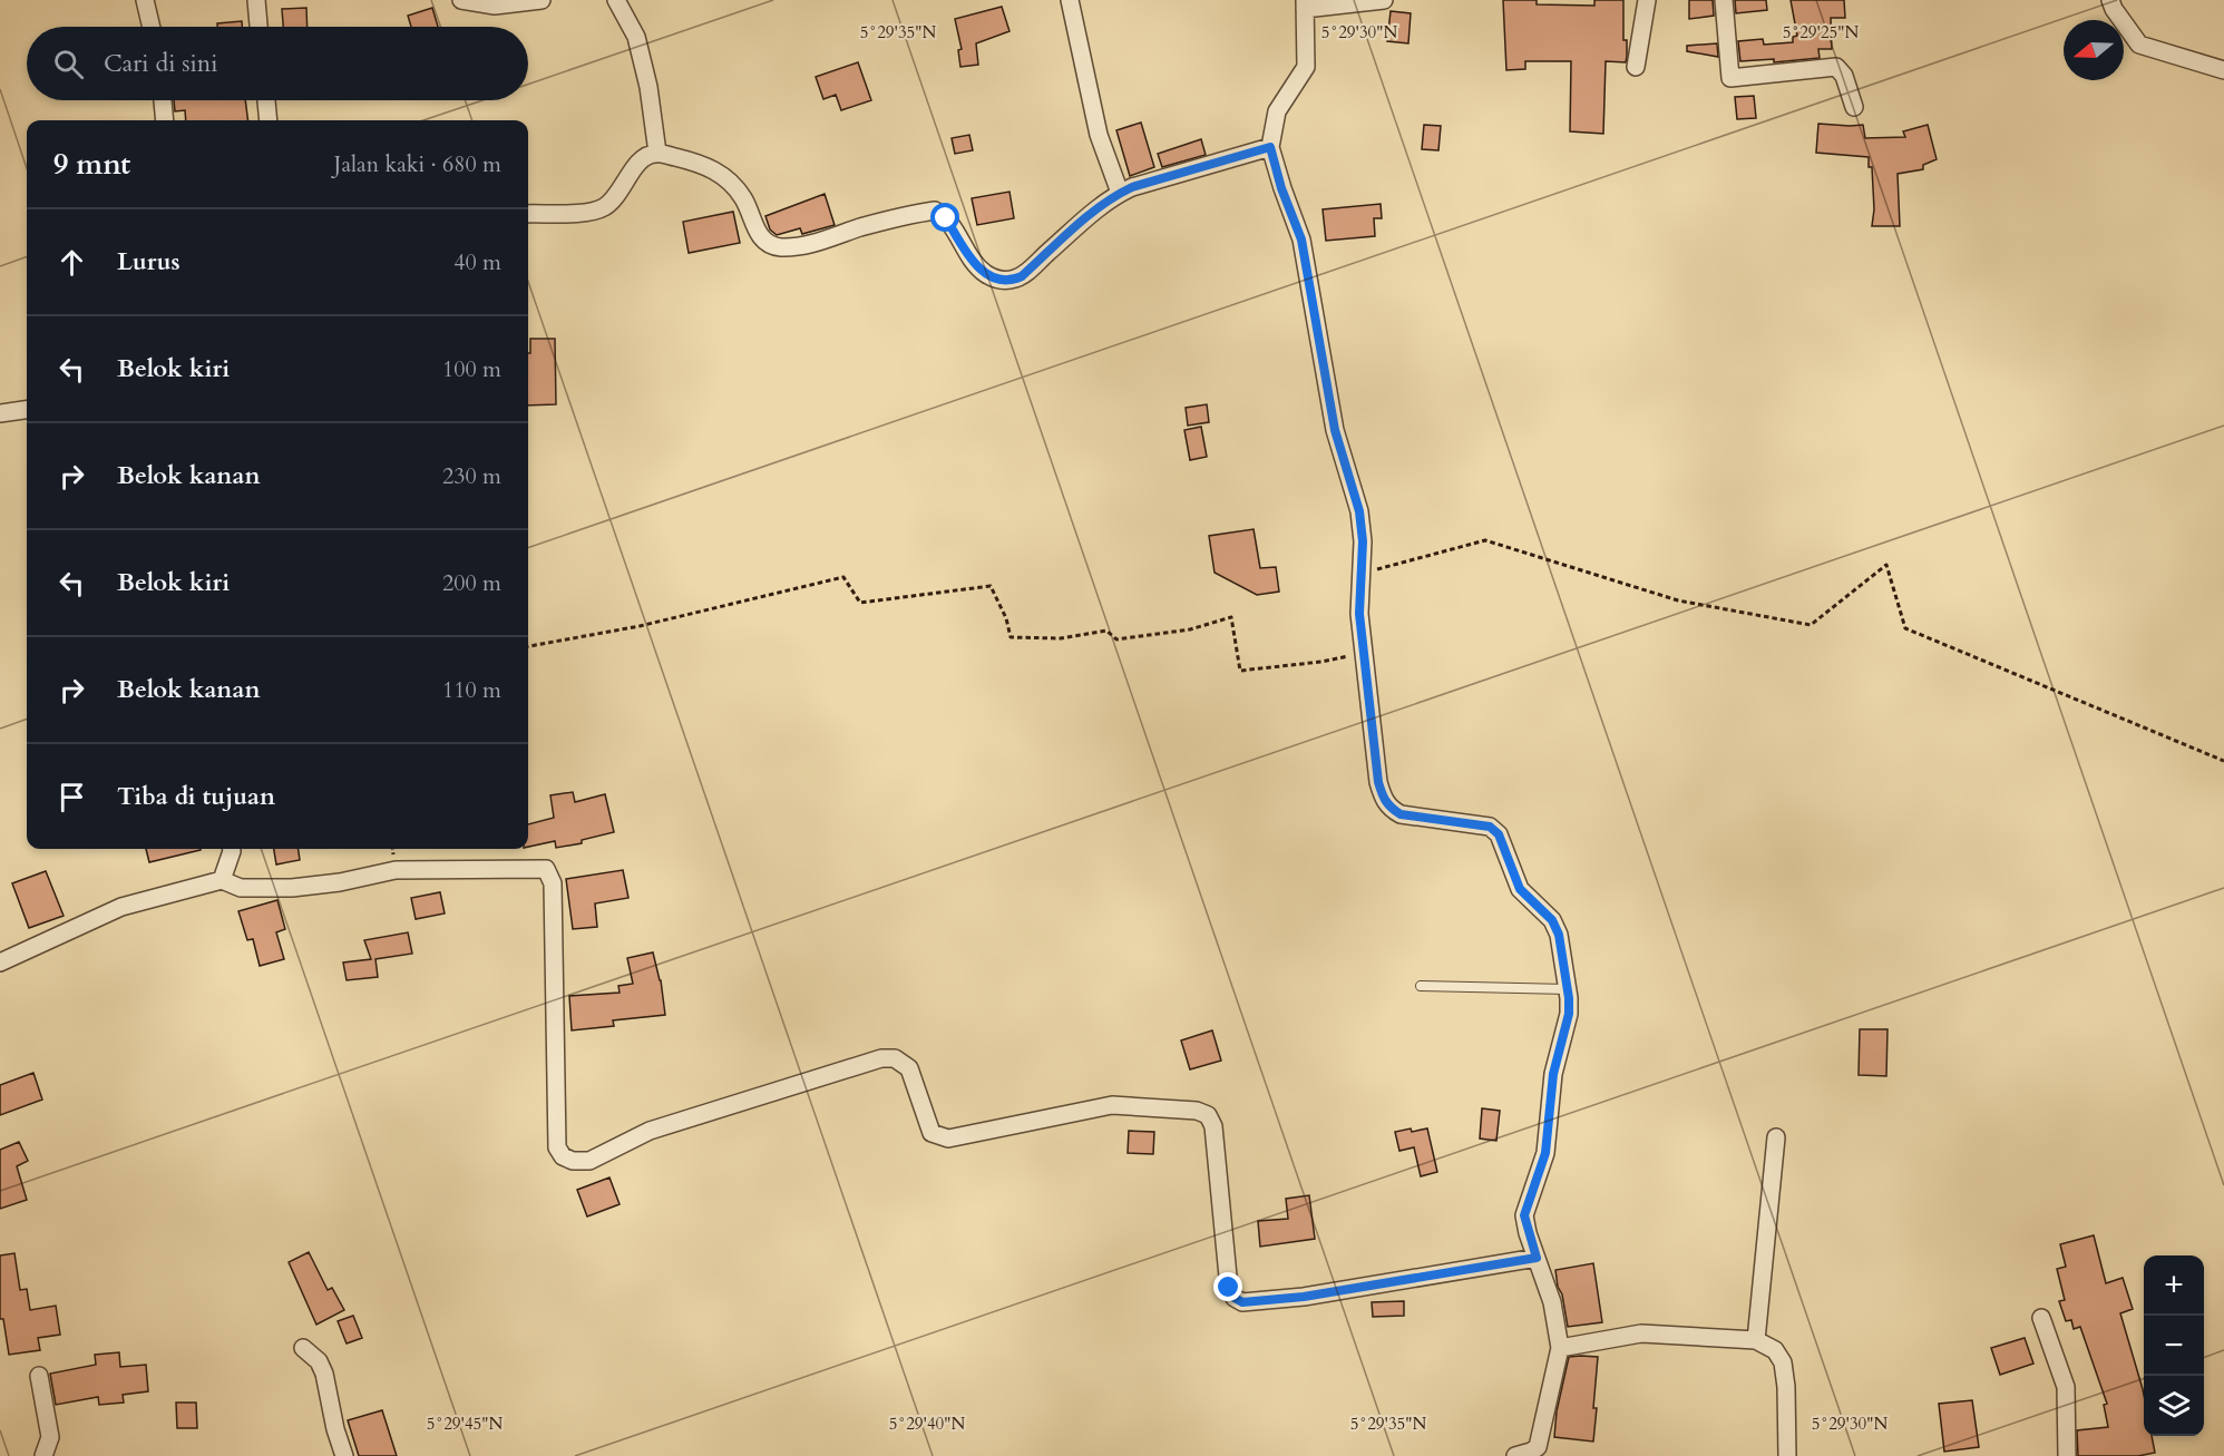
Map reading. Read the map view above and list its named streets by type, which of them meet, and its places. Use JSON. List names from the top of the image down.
{
  "north": "left",
  "page": {
    "search": "Cari di sini",
    "heading": ["9 mnt", "Jalan kaki · 680 m"],
    "list": [
      ["Lurus", "40 m"],
      ["Belok kiri", "100 m"],
      ["Belok kanan", "230 m"],
      ["Belok kiri", "200 m"],
      ["Belok kanan", "110 m"],
      "Tiba di tujuan"
    ],
    "map_buttons": ["+", "−"]
  },
  "coordinates": [
    "5°29'35\"N",
    "5°29'25\"N",
    "5°29'30\"N",
    "5°29'45\"N",
    "5°29'40\"N"
  ]
}
